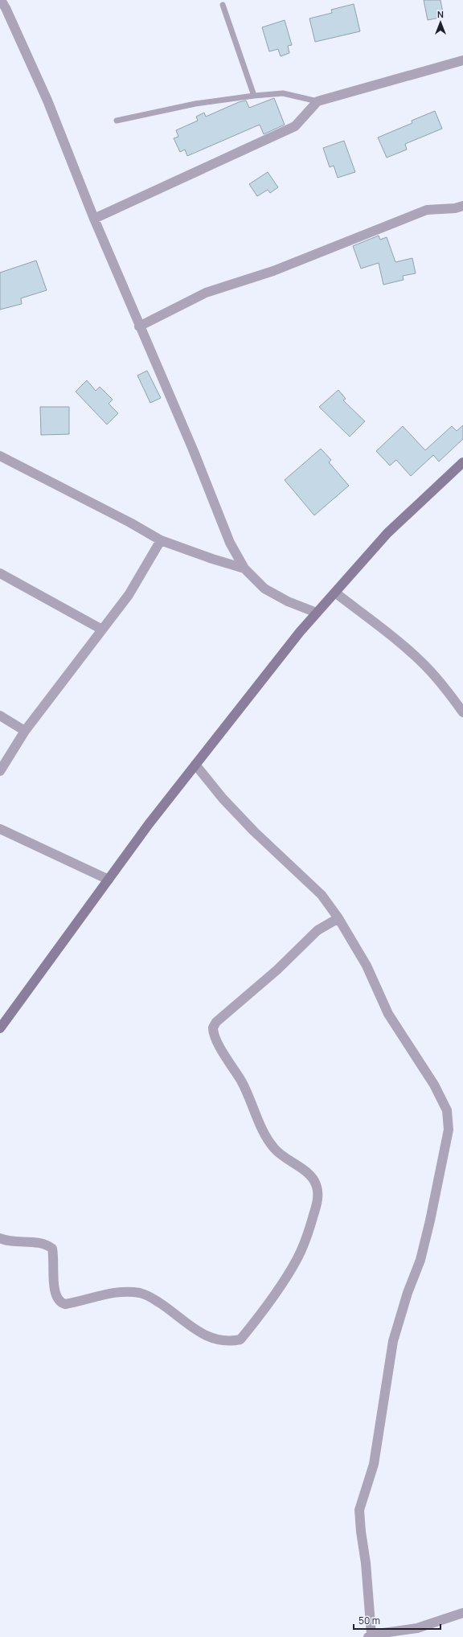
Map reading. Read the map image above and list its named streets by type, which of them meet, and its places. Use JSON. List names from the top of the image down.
{
  "scale_bar": "50 m",
  "north": "top"
}
